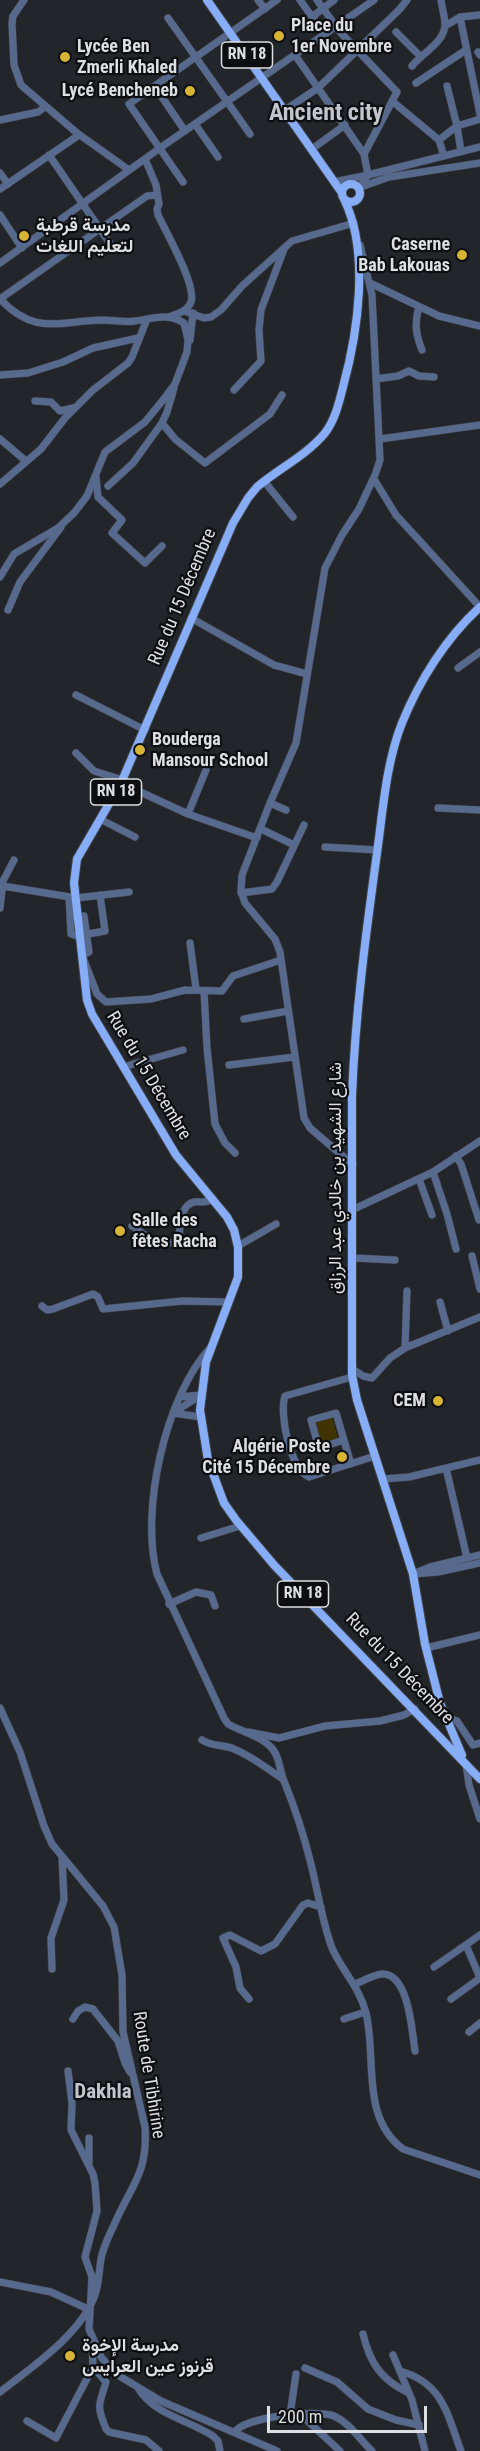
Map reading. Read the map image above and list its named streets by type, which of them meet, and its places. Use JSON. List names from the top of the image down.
{
  "streets": {
    "main road": ["RN 18", "Rue du 15 Décembre", "شارع الشهيد بن خالدي عبد الرزاق"],
    "street": ["Route de Tibhirine"]
  },
  "crossings": [
    ["RN 18", "Rue du 15 Décembre"],
    ["Rue du 15 Décembre", "شارع الشهيد بن خالدي عبد الرزاق"]
  ],
  "districts": ["Ancient city", "Dakhla"],
  "places": [
    "Place du 1er Novembre",
    "Lycée Ben Zmerli Khaled",
    "Lycé Bencheneb",
    "مدرسة قرطبة لتعليم اللغات",
    "Caserne Bab Lakouas",
    "Bouderga Mansour School",
    "Salle des fêtes Racha",
    "CEM",
    "Algérie Poste Cité 15 Décembre",
    "مدرسة الإخوة قرنوز عين العرايس"
  ],
  "scale_bar": "200 m"
}
